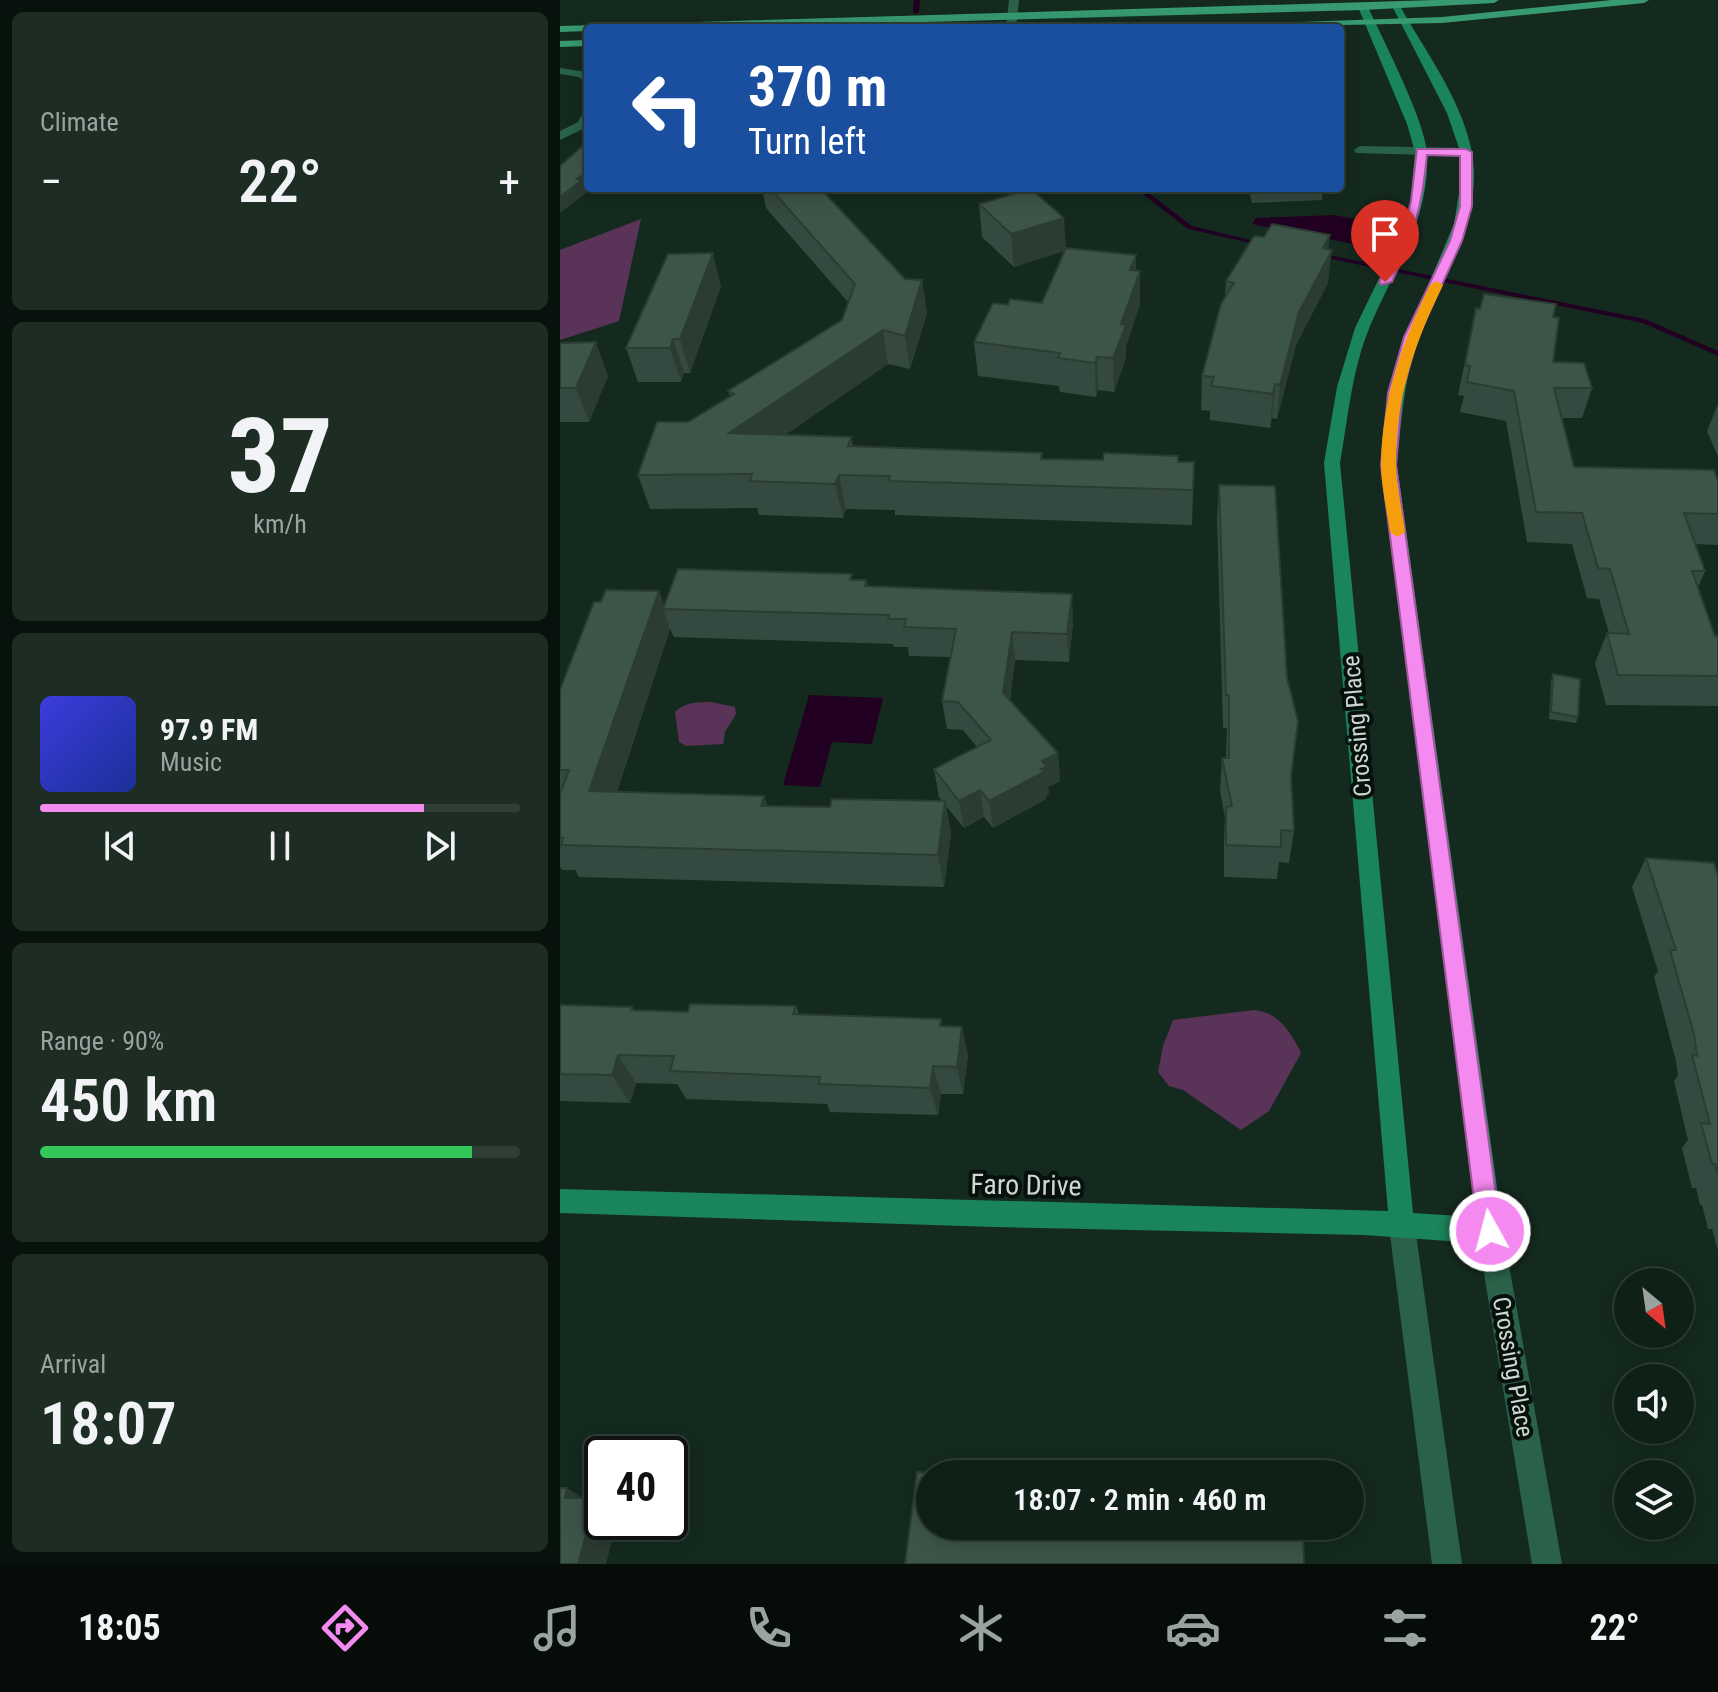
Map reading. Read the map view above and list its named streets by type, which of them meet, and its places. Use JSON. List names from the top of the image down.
{
  "streets": {
    "street": ["Crossing Place", "Faro Drive"]
  },
  "crossings": [
    ["Crossing Place", "Faro Drive"]
  ],
  "north": "bottom right",
  "page": {
    "tile": [
      "Climate",
      ["37", "km/h"],
      ["Range · 90%", "450 km"],
      ["Arrival", "18:07"]
    ],
    "turn": ["370 m", "Turn left"],
    "heat": ["−", "22°", "+"],
    "song": ["97.9 FM", "Music"],
    "limit": "40",
    "trip": "18:07 · 2 min · 460 m",
    "tabs": ["18:05", "22°"]
  }
}
